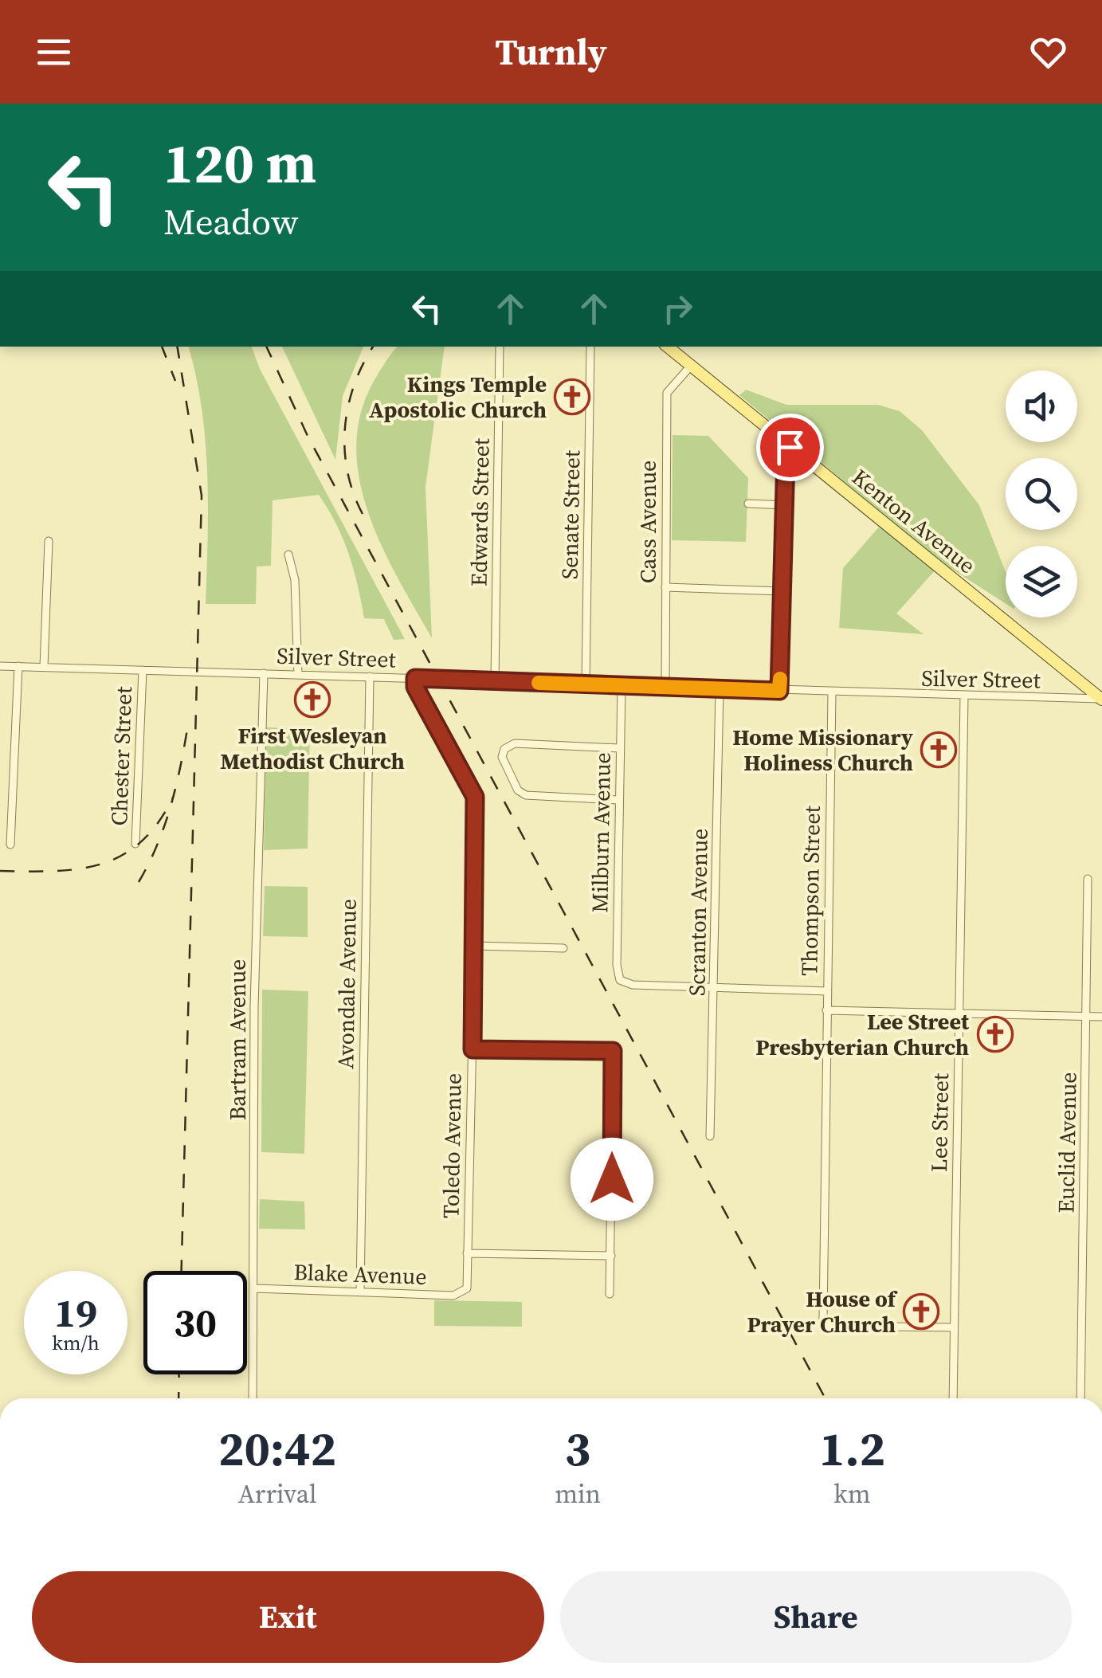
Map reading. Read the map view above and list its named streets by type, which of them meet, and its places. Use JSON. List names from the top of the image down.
{
  "streets": {
    "main road": ["Kenton Avenue"],
    "street": [
      "Edwards Street",
      "Senate Street",
      "Cass Avenue",
      "Silver Street",
      "Chester Street",
      "Milburn Avenue",
      "Thompson Street",
      "Scranton Avenue",
      "Avondale Avenue",
      "Bartram Avenue",
      "Lee Street",
      "Euclid Avenue",
      "Toledo Avenue",
      "Blake Avenue"
    ]
  },
  "crossings": [
    ["Edwards Street", "Silver Street"],
    ["Senate Street", "Silver Street"],
    ["Kenton Avenue", "Cass Avenue"],
    ["Kenton Avenue", "Silver Street"],
    ["Cass Avenue", "Silver Street"],
    ["Silver Street", "Chester Street"],
    ["Silver Street", "Milburn Avenue"],
    ["Silver Street", "Thompson Street"],
    ["Silver Street", "Scranton Avenue"],
    ["Silver Street", "Avondale Avenue"],
    ["Silver Street", "Bartram Avenue"],
    ["Silver Street", "Lee Street"],
    ["Silver Street", "Toledo Avenue"],
    ["Milburn Avenue", "Scranton Avenue"],
    ["Thompson Street", "Lee Street"],
    ["Avondale Avenue", "Blake Avenue"],
    ["Bartram Avenue", "Blake Avenue"],
    ["Toledo Avenue", "Blake Avenue"]
  ],
  "places": {
    "church": [
      "Kings Temple Apostolic Church",
      "First Wesleyan Methodist Church",
      "Home Missionary Holiness Church",
      "Lee Street Presbyterian Church",
      "House of Prayer Church"
    ]
  },
  "page": {
    "header": "Turnly",
    "turn": ["120 m", "Meadow"],
    "speed": "19 km/h",
    "limit": "30",
    "eta": [
      "20:42",
      "Arrival",
      "3",
      "min",
      "1.2",
      "km"
    ],
    "buttons": ["Exit", "Share"]
  }
}
